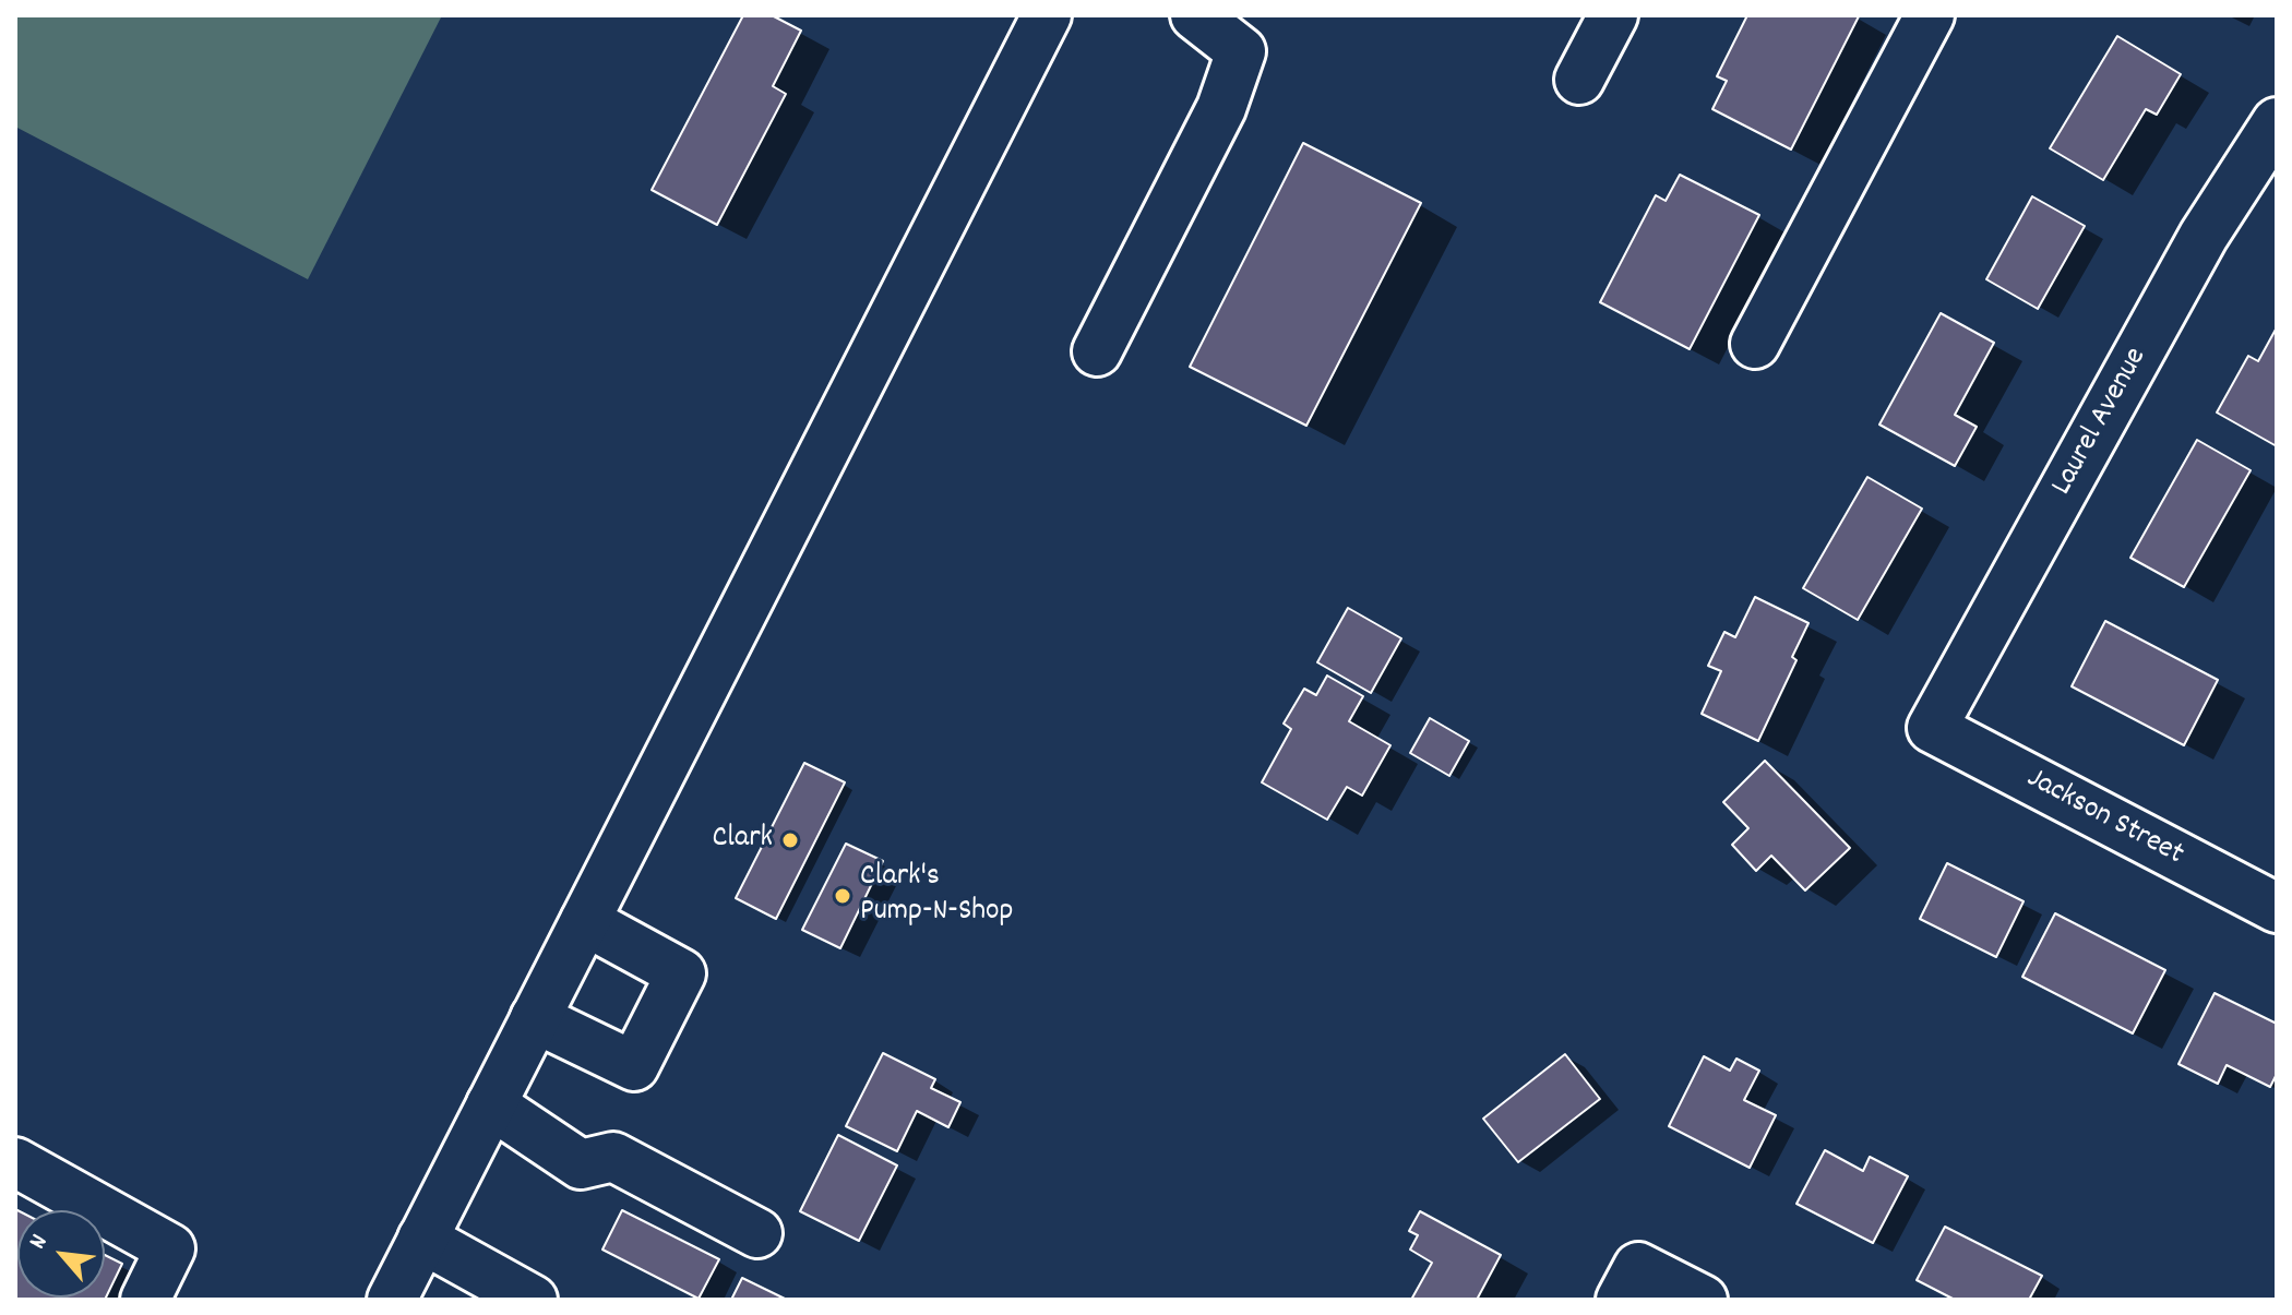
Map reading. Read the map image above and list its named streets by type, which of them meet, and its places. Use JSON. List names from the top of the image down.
{
  "streets": {
    "main road": ["Laurel Avenue", "Jackson Street"]
  },
  "crossings": [
    ["Laurel Avenue", "Jackson Street"]
  ],
  "places": ["Clark", "Clark's Pump-N-Shop"],
  "north": "top left"
}
